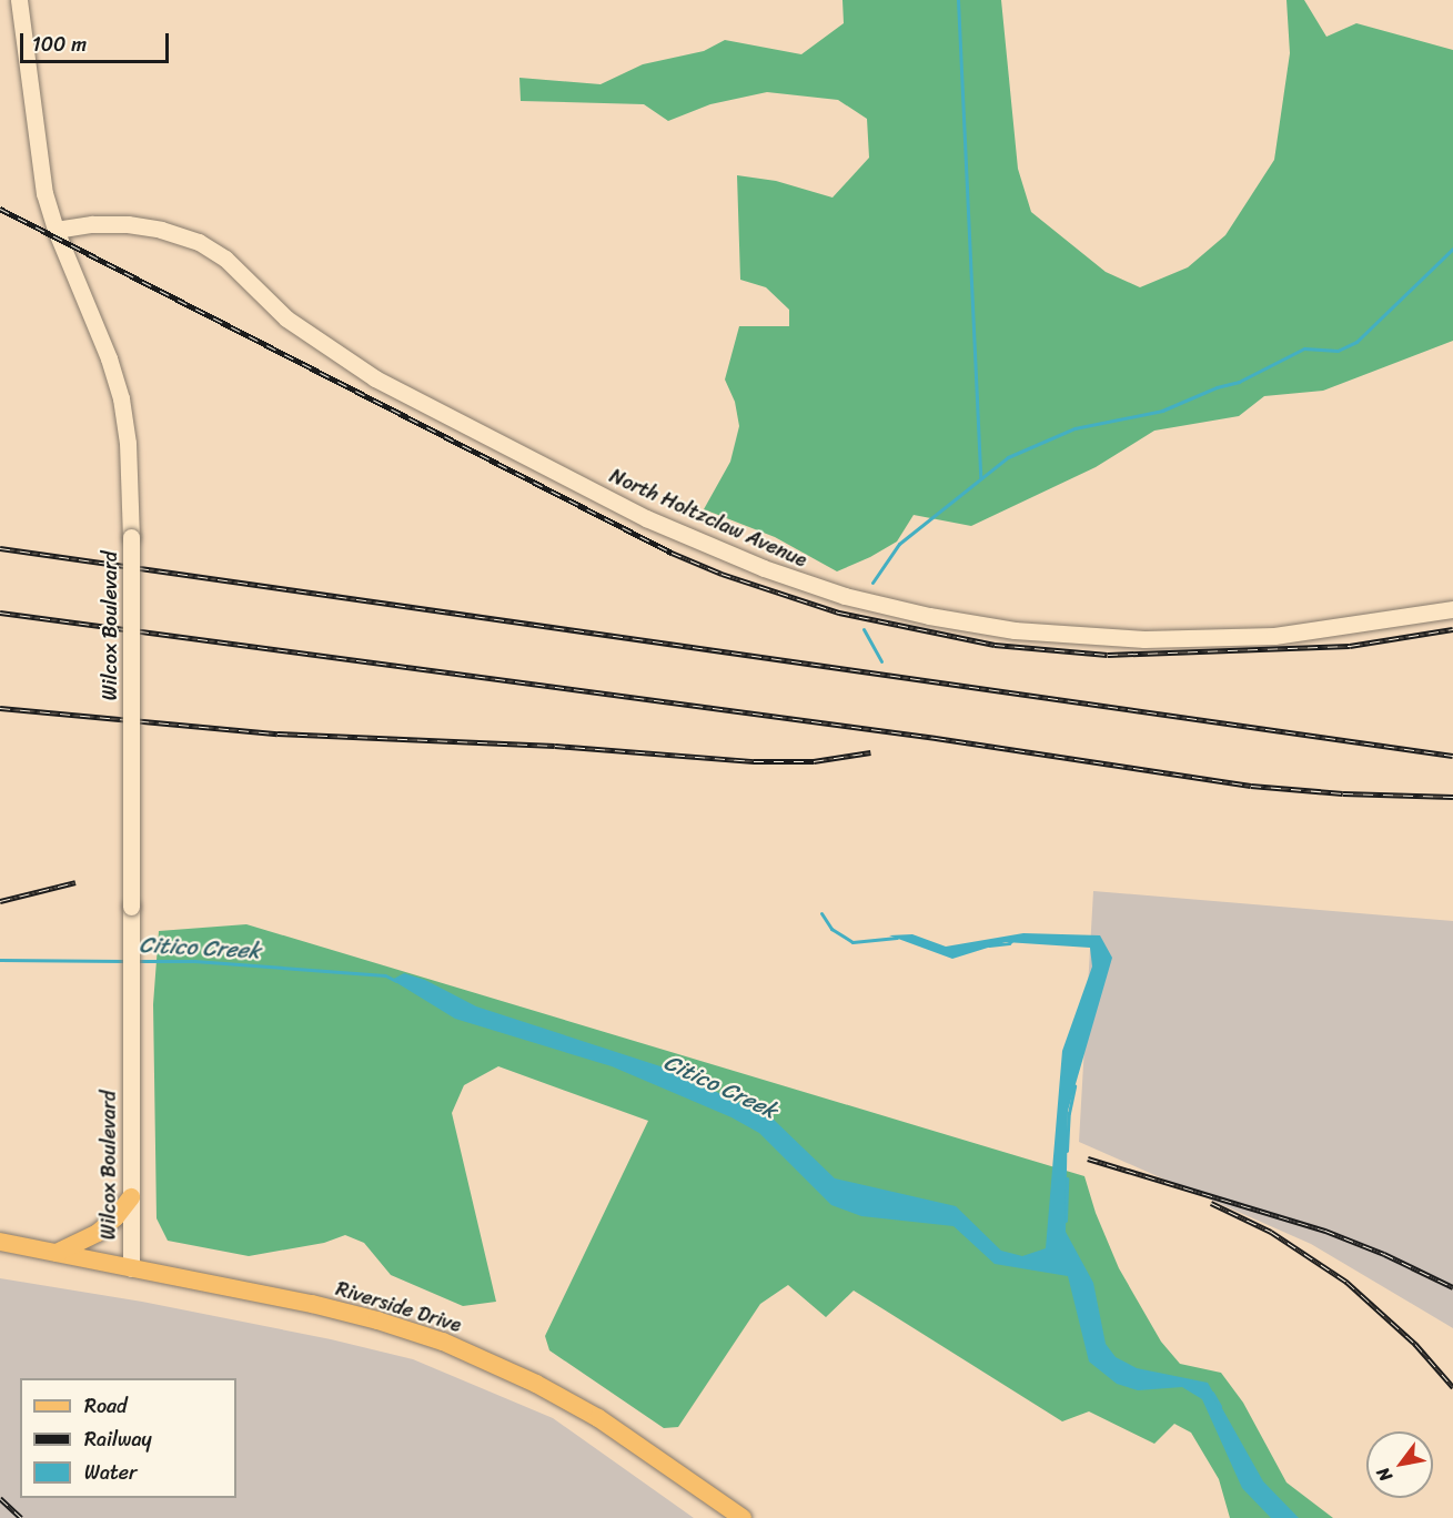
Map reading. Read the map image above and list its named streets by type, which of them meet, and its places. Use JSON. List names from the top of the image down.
{
  "streets": {
    "main road": ["North Holtzclaw Avenue", "Wilcox Boulevard", "Riverside Drive"]
  },
  "crossings": [
    ["North Holtzclaw Avenue", "Wilcox Boulevard"],
    ["Wilcox Boulevard", "Riverside Drive"]
  ],
  "water": ["Citico Creek"],
  "legend": ["Road", "Railway", "Water"],
  "scale_bar": "100 m",
  "north": "bottom left"
}
